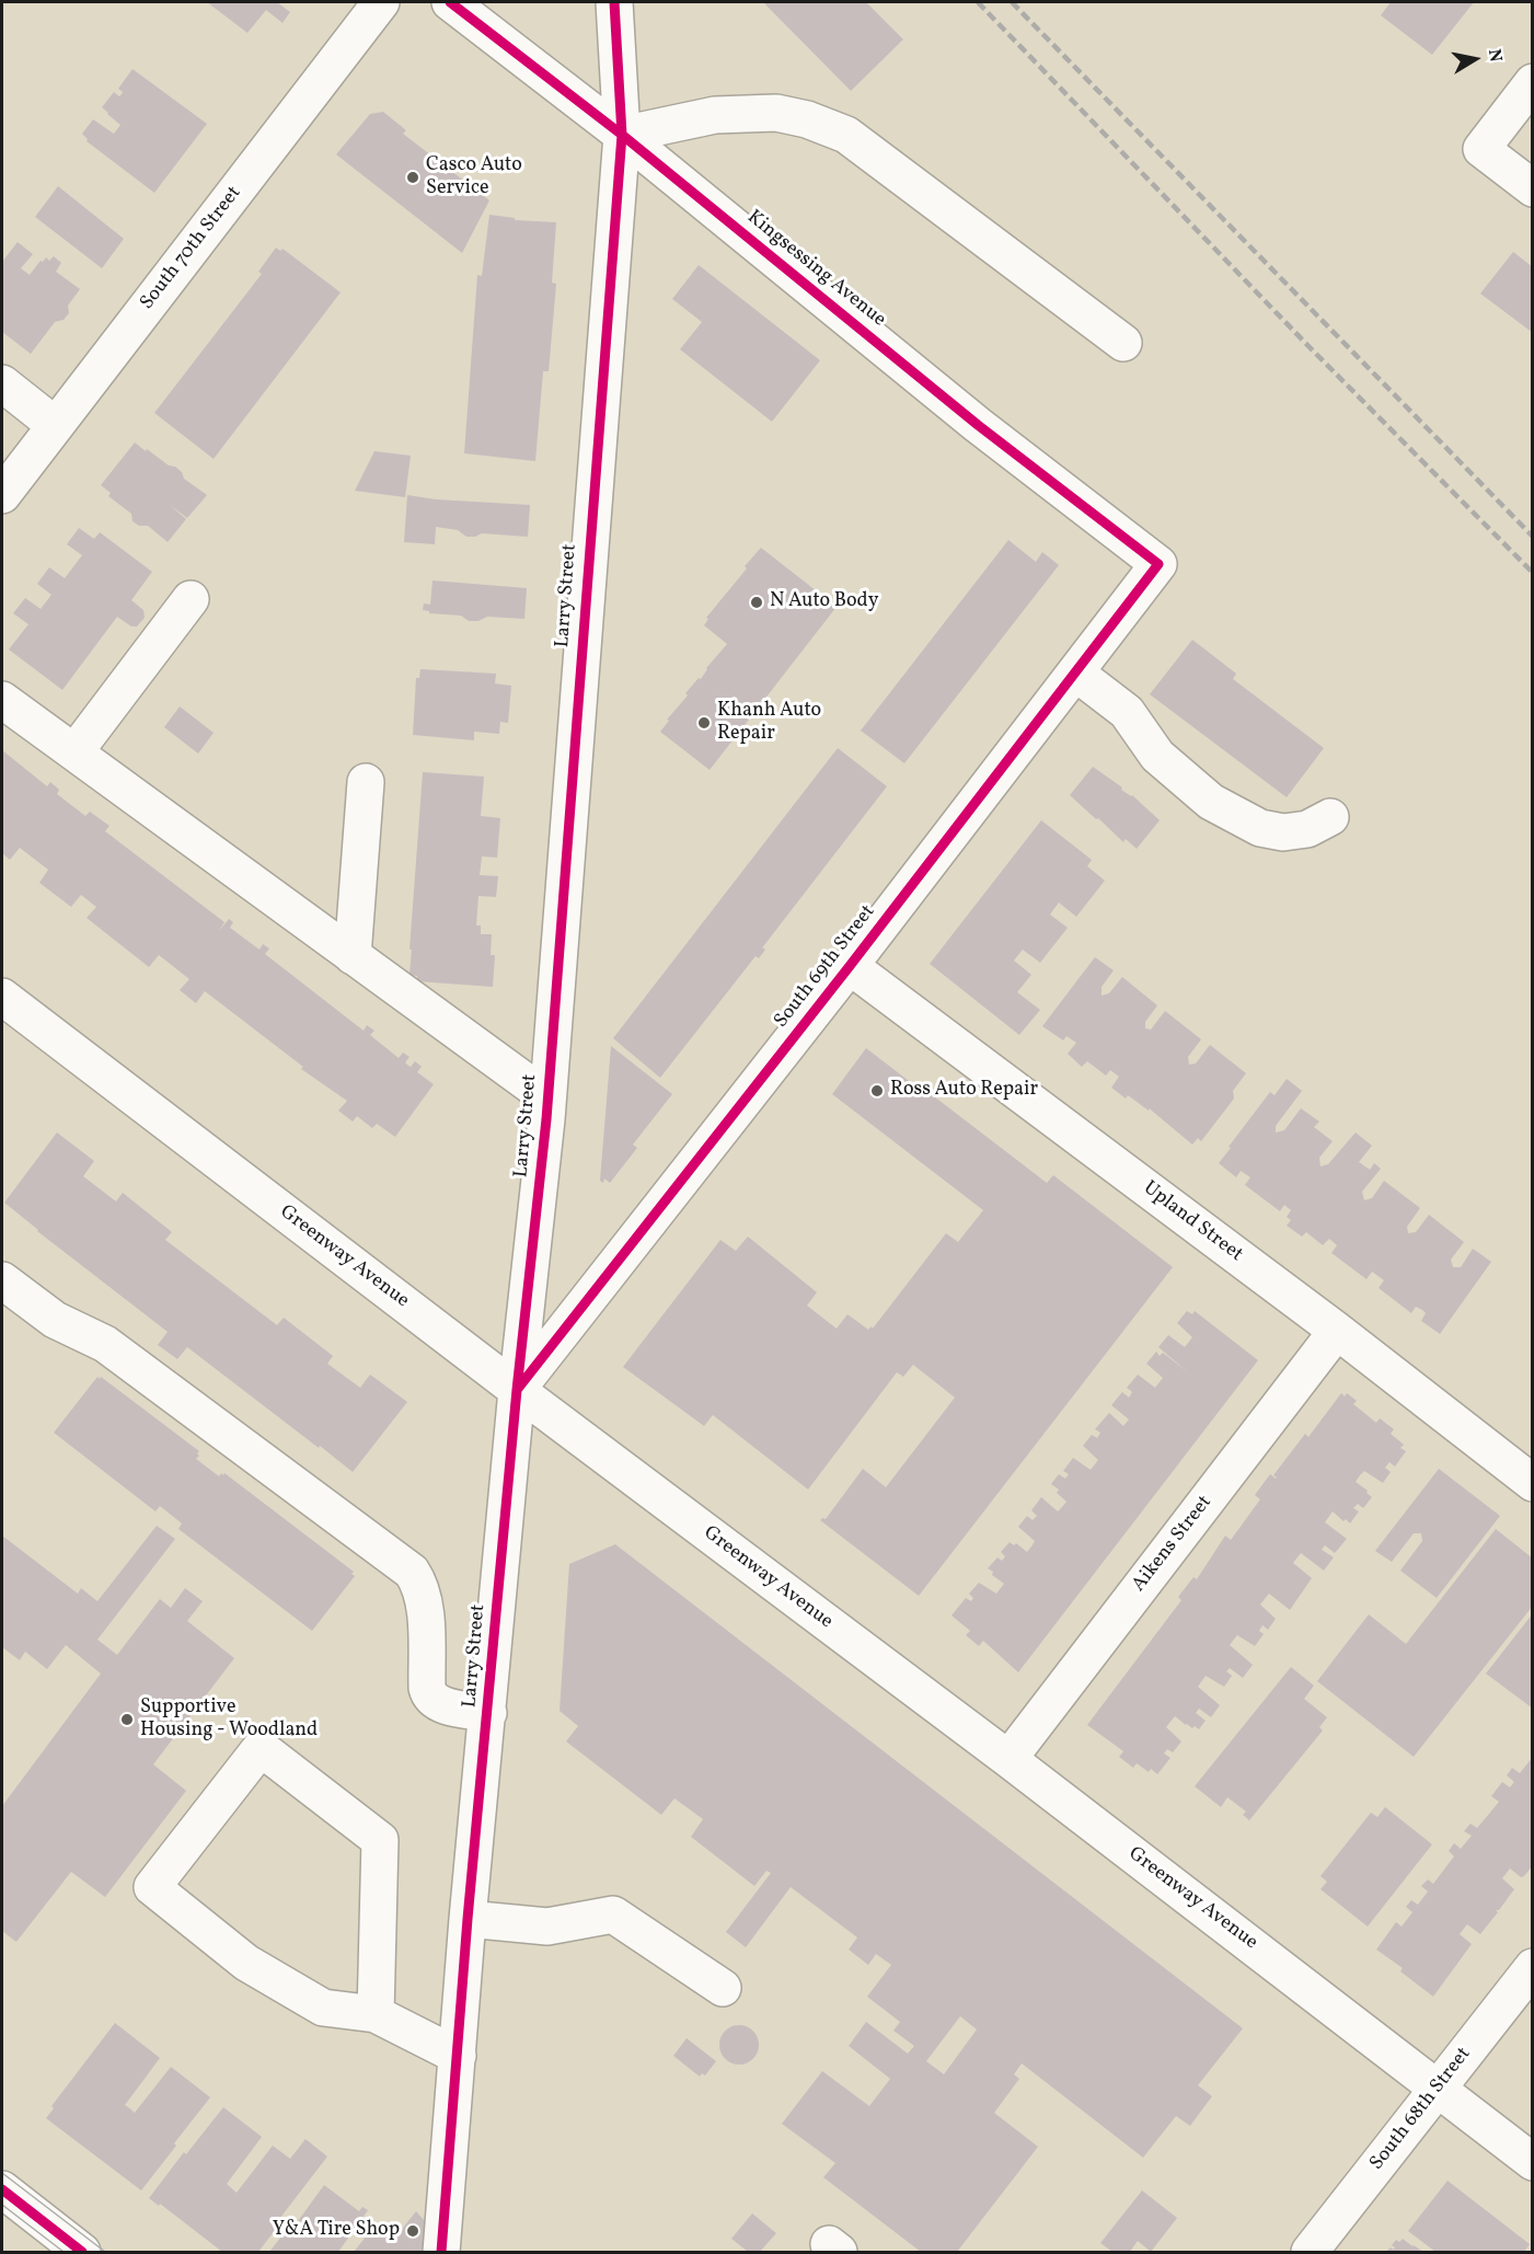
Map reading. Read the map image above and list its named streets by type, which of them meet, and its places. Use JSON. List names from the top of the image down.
{
  "streets": {
    "street": [
      "South 70th Street",
      "Kingsessing Avenue",
      "Larry Street",
      "South 69th Street",
      "Upland Street",
      "Greenway Avenue",
      "Aikens Street",
      "South 68th Street"
    ]
  },
  "crossings": [
    ["Kingsessing Avenue", "Larry Street"],
    ["Kingsessing Avenue", "South 69th Street"],
    ["Larry Street", "South 69th Street"],
    ["Larry Street", "Greenway Avenue"],
    ["South 69th Street", "Upland Street"],
    ["South 69th Street", "Greenway Avenue"],
    ["Upland Street", "Aikens Street"],
    ["Greenway Avenue", "Aikens Street"],
    ["Greenway Avenue", "South 68th Street"]
  ],
  "places": [
    "Casco Auto Service",
    "N Auto Body",
    "Khanh Auto Repair",
    "Ross Auto Repair",
    "Supportive Housing - Woodland",
    "Y&A Tire Shop"
  ],
  "north": "right"
}
